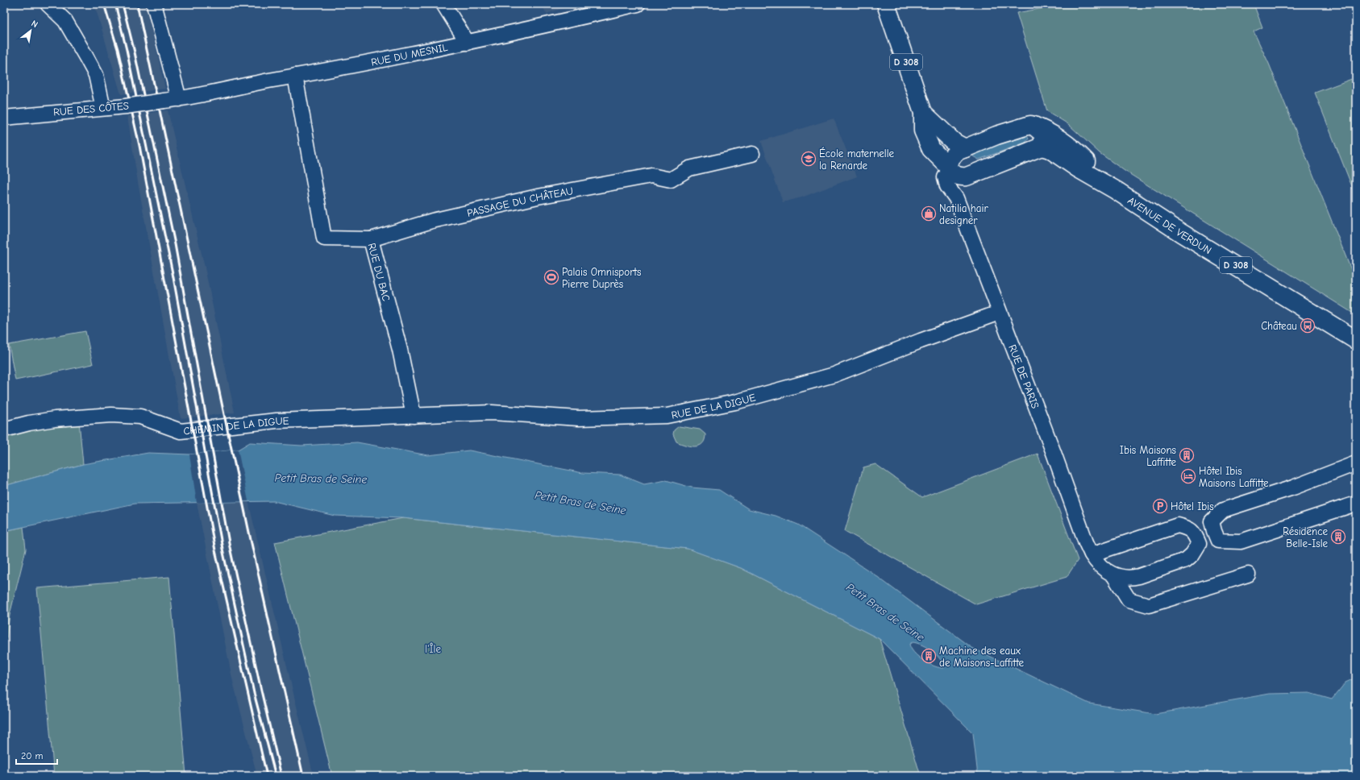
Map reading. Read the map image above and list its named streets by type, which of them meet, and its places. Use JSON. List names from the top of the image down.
{
  "streets": {
    "main road": ["D 308", "AVENUE DE VERDUN"],
    "street": [
      "RUE DU MESNIL",
      "RUE DES CÔTES",
      "PASSAGE DU CHÂTEAU",
      "RUE DU BAC",
      "RUE DE PARIS",
      "RUE DE LA DIGUE",
      "CHEMIN DE LA DIGUE"
    ]
  },
  "crossings": [
    ["RUE DU MESNIL", "RUE DES CÔTES"],
    ["RUE DU MESNIL", "RUE DU BAC"],
    ["D 308", "RUE DE PARIS"],
    ["PASSAGE DU CHÂTEAU", "RUE DU BAC"],
    ["RUE DU BAC", "RUE DE LA DIGUE"],
    ["RUE DU BAC", "CHEMIN DE LA DIGUE"],
    ["RUE DE PARIS", "RUE DE LA DIGUE"],
    ["RUE DE LA DIGUE", "CHEMIN DE LA DIGUE"]
  ],
  "water": ["Petit Bras de Seine"],
  "parks": ["l'Île"],
  "places": {
    "school or university": ["École maternelle la Renarde"],
    "shop": ["Natilia hair designer"],
    "sports": ["Palais Omnisports Pierre Duprès"],
    "bus stop": ["Château"],
    "building": ["Ibis Maisons Laffitte", "Résidence Belle-Isle", "Machine des eaux de Maisons-Laffitte"],
    "hotel": ["Hôtel Ibis Maisons Laffitte"],
    "parking": ["Hôtel Ibis"]
  },
  "scale_bar": "20 m",
  "north": "top right"
}
